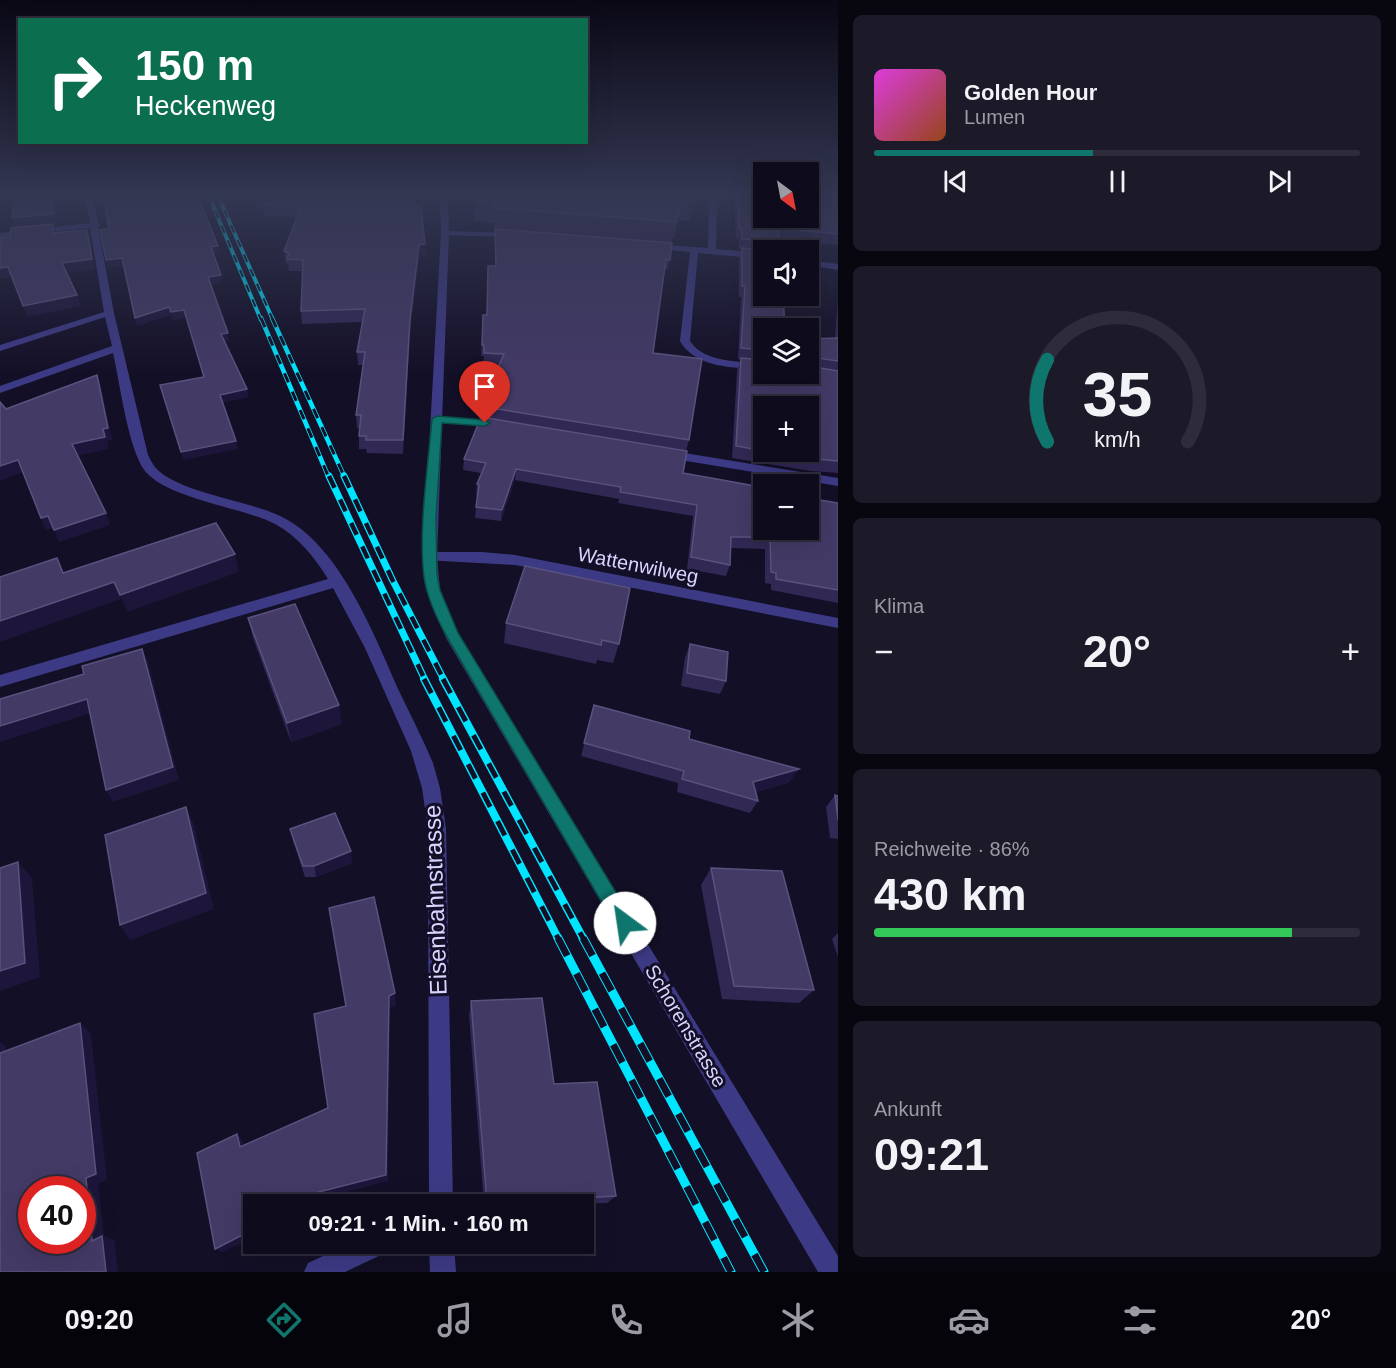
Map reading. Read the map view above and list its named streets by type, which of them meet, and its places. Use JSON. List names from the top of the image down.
{
  "streets": {
    "street": ["Wattenwilweg", "Eisenbahnstrasse", "Schorenstrasse"]
  },
  "crossings": [
    ["Wattenwilweg", "Schorenstrasse"]
  ],
  "north": "bottom right",
  "page": {
    "turn": ["150 m", "Heckenweg"],
    "song": ["Golden Hour", "Lumen"],
    "map_buttons": ["+", "−"],
    "tile": [
      "Klima",
      ["Reichweite · 86%", "430 km"],
      ["Ankunft", "09:21"]
    ],
    "heat": ["−", "20°", "+"],
    "limit": "40",
    "trip": "09:21 · 1 Min. · 160 m",
    "tabs": ["09:20", "20°"],
    "gauge": ["35", "km/h"]
  }
}
